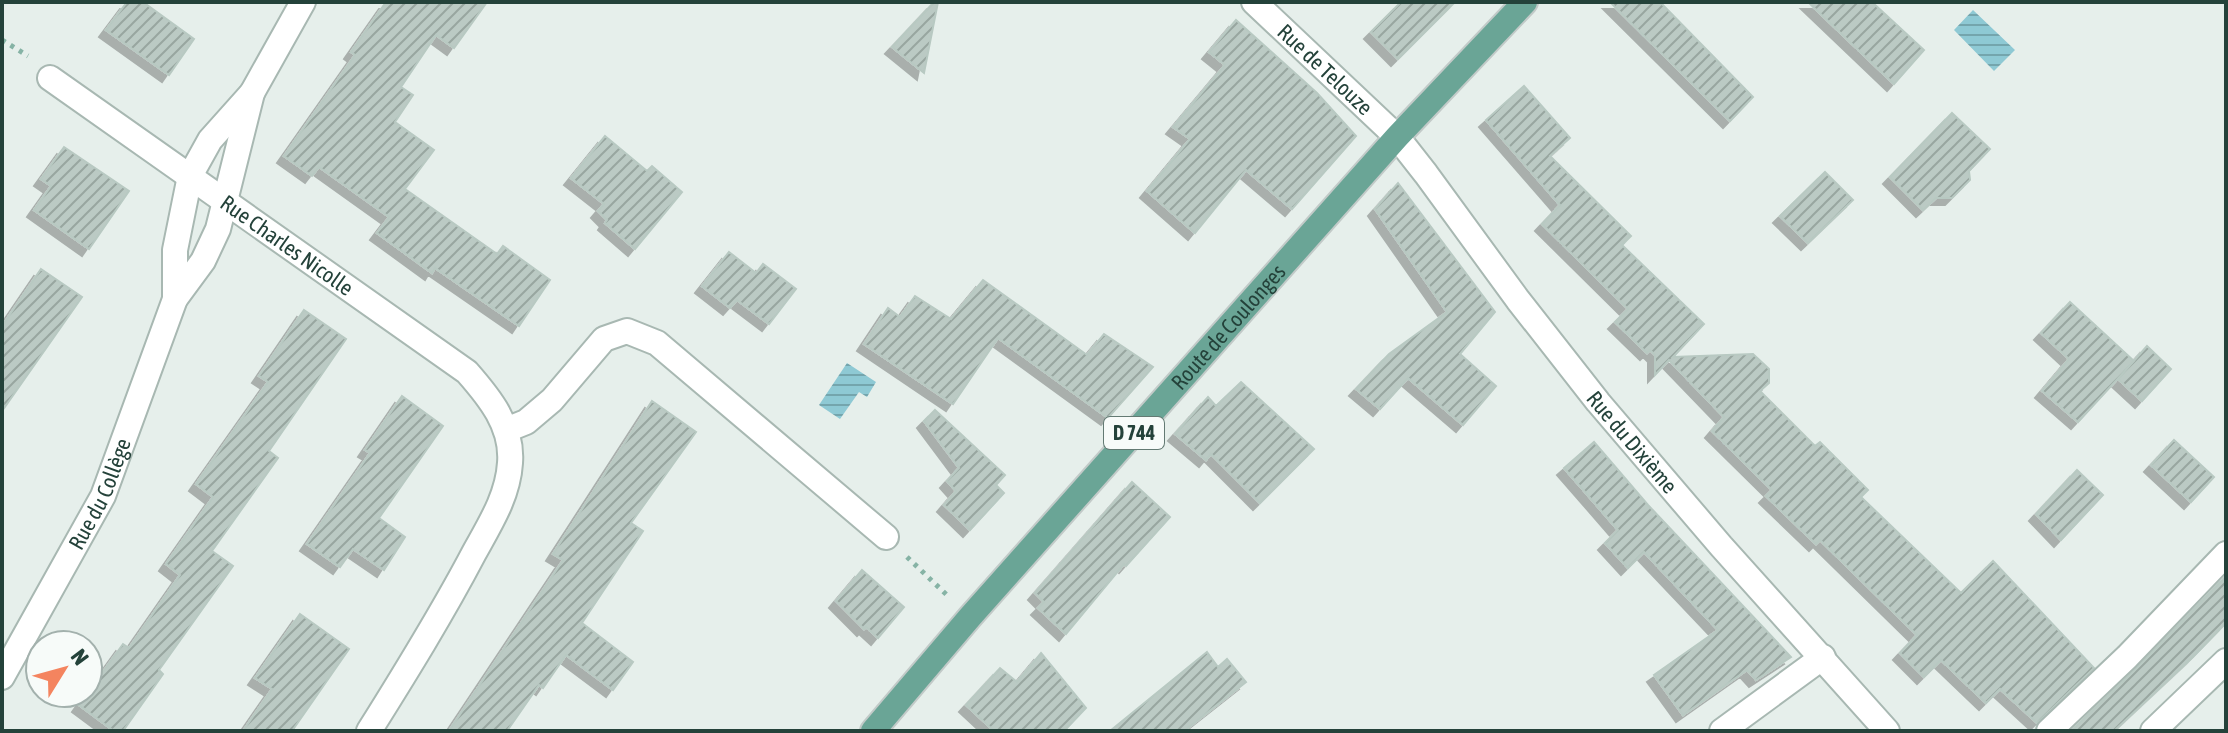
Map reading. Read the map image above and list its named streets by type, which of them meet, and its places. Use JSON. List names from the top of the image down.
{
  "streets": {
    "main road": ["Route de Coulonges", "D 744"],
    "street": [
      "Rue de Telouze",
      "Rue Charles Nicolle",
      "Rue du Dixième",
      "Rue du Collège"
    ]
  },
  "crossings": [
    ["Rue de Telouze", "Route de Coulonges"],
    ["Rue de Telouze", "Rue du Dixième"],
    ["Rue Charles Nicolle", "Rue du Collège"],
    ["Route de Coulonges", "Rue du Dixième"]
  ],
  "north": "top right"
}
